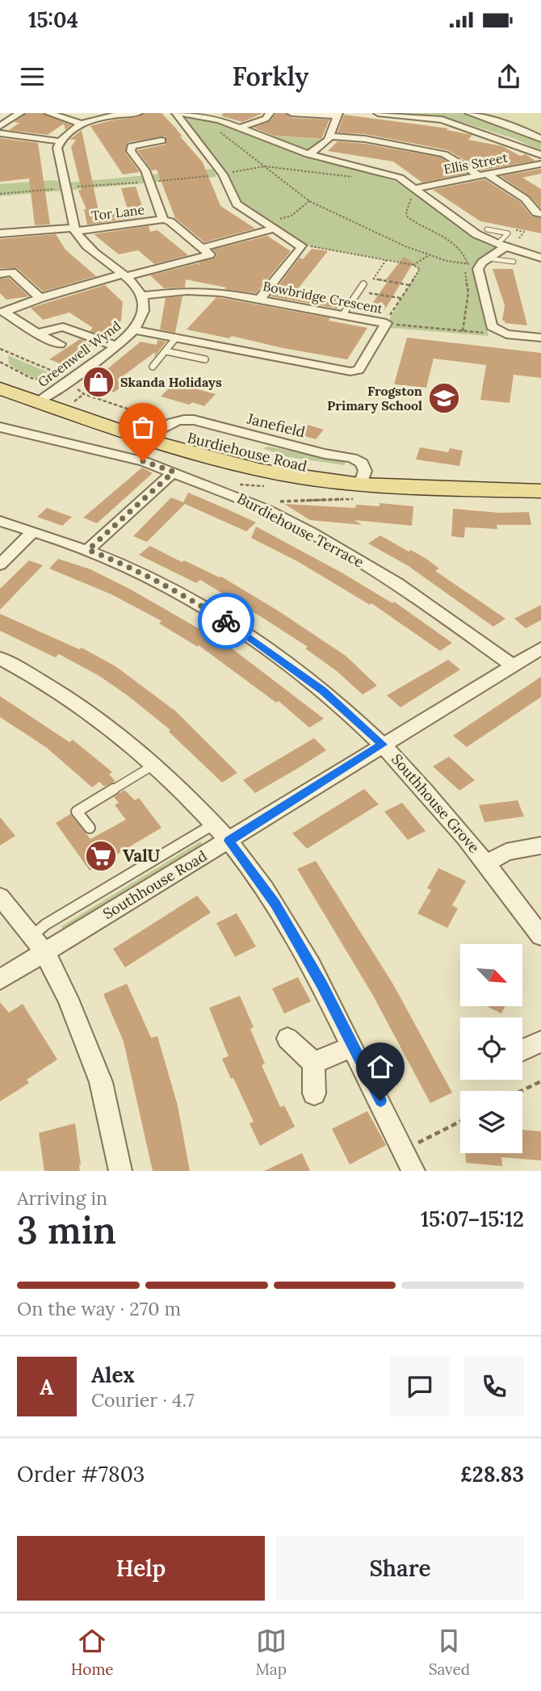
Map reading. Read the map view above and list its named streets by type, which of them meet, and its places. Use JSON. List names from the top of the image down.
{
  "streets": {
    "main road": ["Burdiehouse Road"],
    "street": [
      "Ellis Street",
      "Tor Lane",
      "Bowbridge Crescent",
      "Greenwell Wynd",
      "Burdiehouse Terrace",
      "Southhouse Grove",
      "Southhouse Road"
    ]
  },
  "crossings": [
    ["Bowbridge Crescent", "Greenwell Wynd"],
    ["Greenwell Wynd", "Burdiehouse Road"],
    ["Burdiehouse Terrace", "Southhouse Road"],
    ["Southhouse Grove", "Southhouse Road"]
  ],
  "places": {
    "shop": ["Skanda Holidays"],
    "school or university": ["Frogston Primary School"],
    "supermarket": ["ValU"]
  },
  "north": "bottom right",
  "page": {
    "status": "15:04",
    "header": "Forkly",
    "heading": ["3 min", "Arriving in", "15:07–15:12"],
    "panel": [
      "Alex",
      "Courier · 4.7",
      "Order #7803",
      "£28.83"
    ],
    "bar": "On the way · 270 m",
    "round": "A",
    "buttons": ["Help", "Share"],
    "tabs": ["Home", "Map", "Saved"]
  }
}
